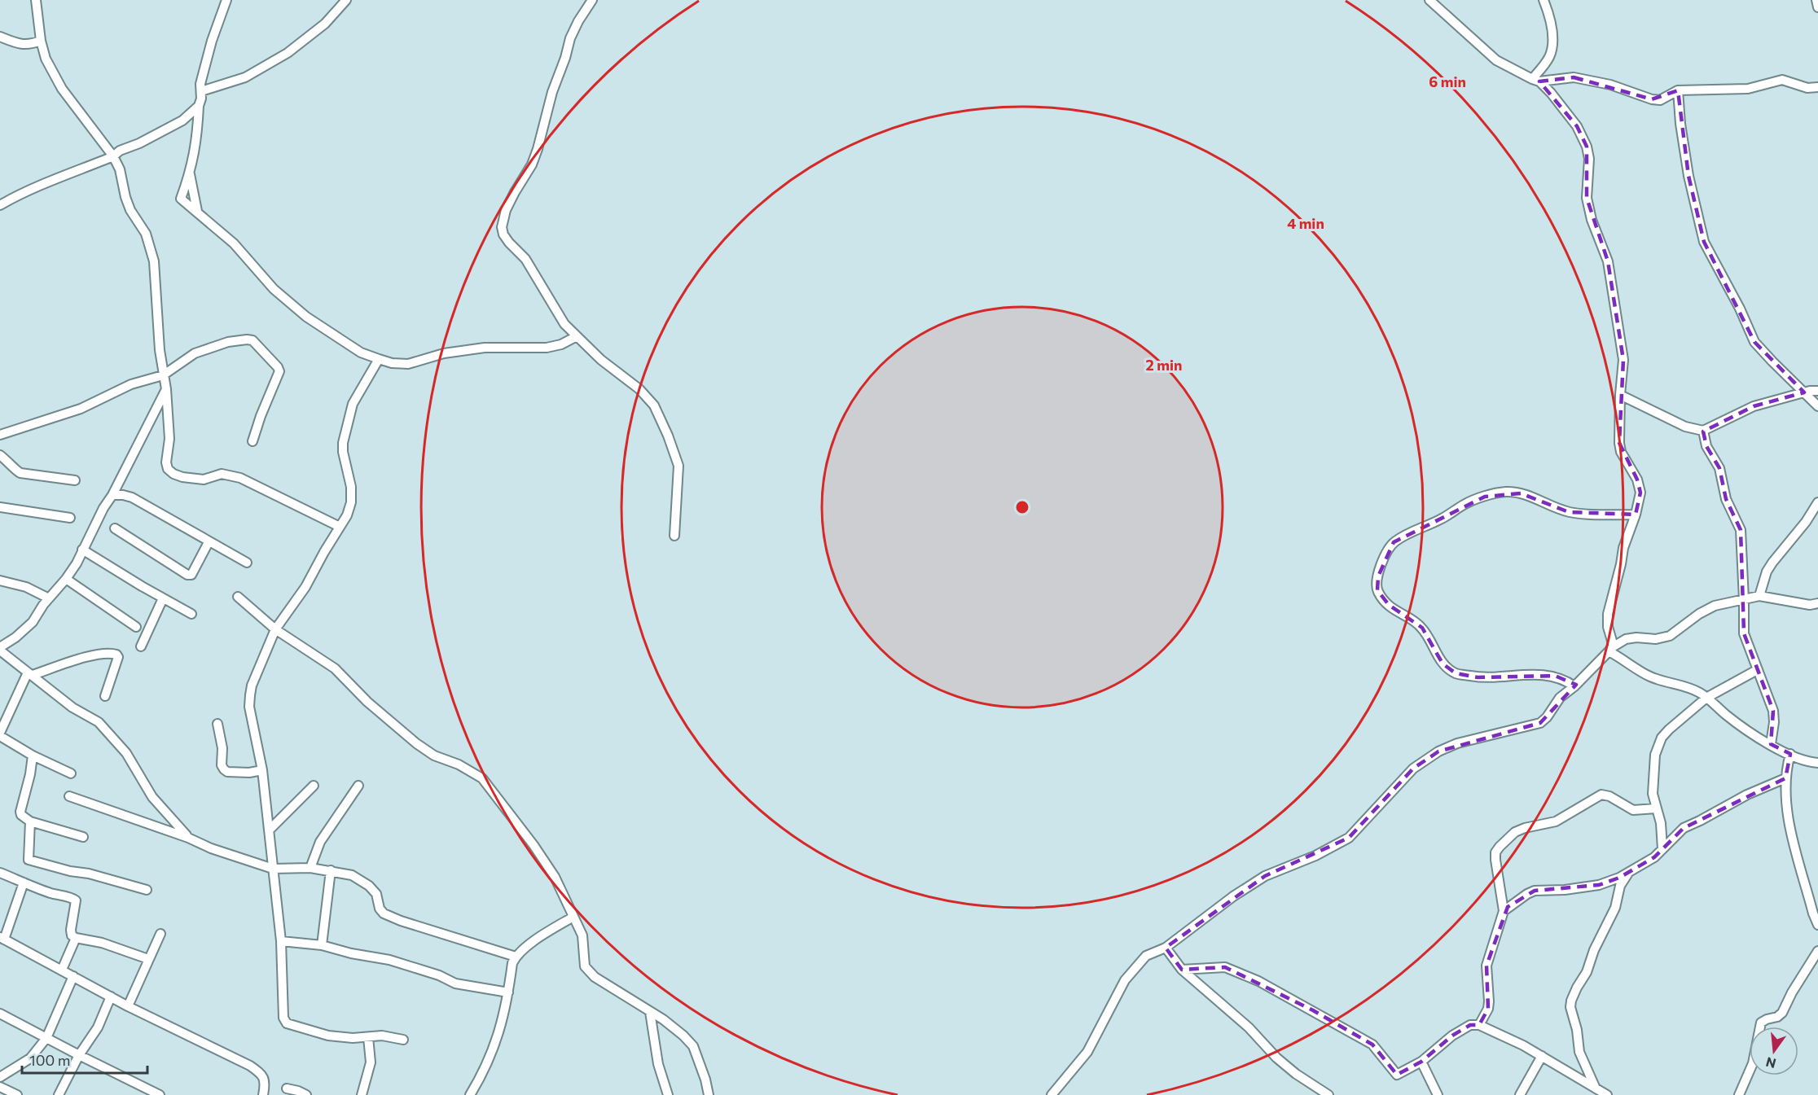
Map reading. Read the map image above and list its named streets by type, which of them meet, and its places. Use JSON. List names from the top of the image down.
{
  "scale_bar": "100 m",
  "north": "bottom",
  "rings": ["6 min", "4 min", "2 min"]
}
